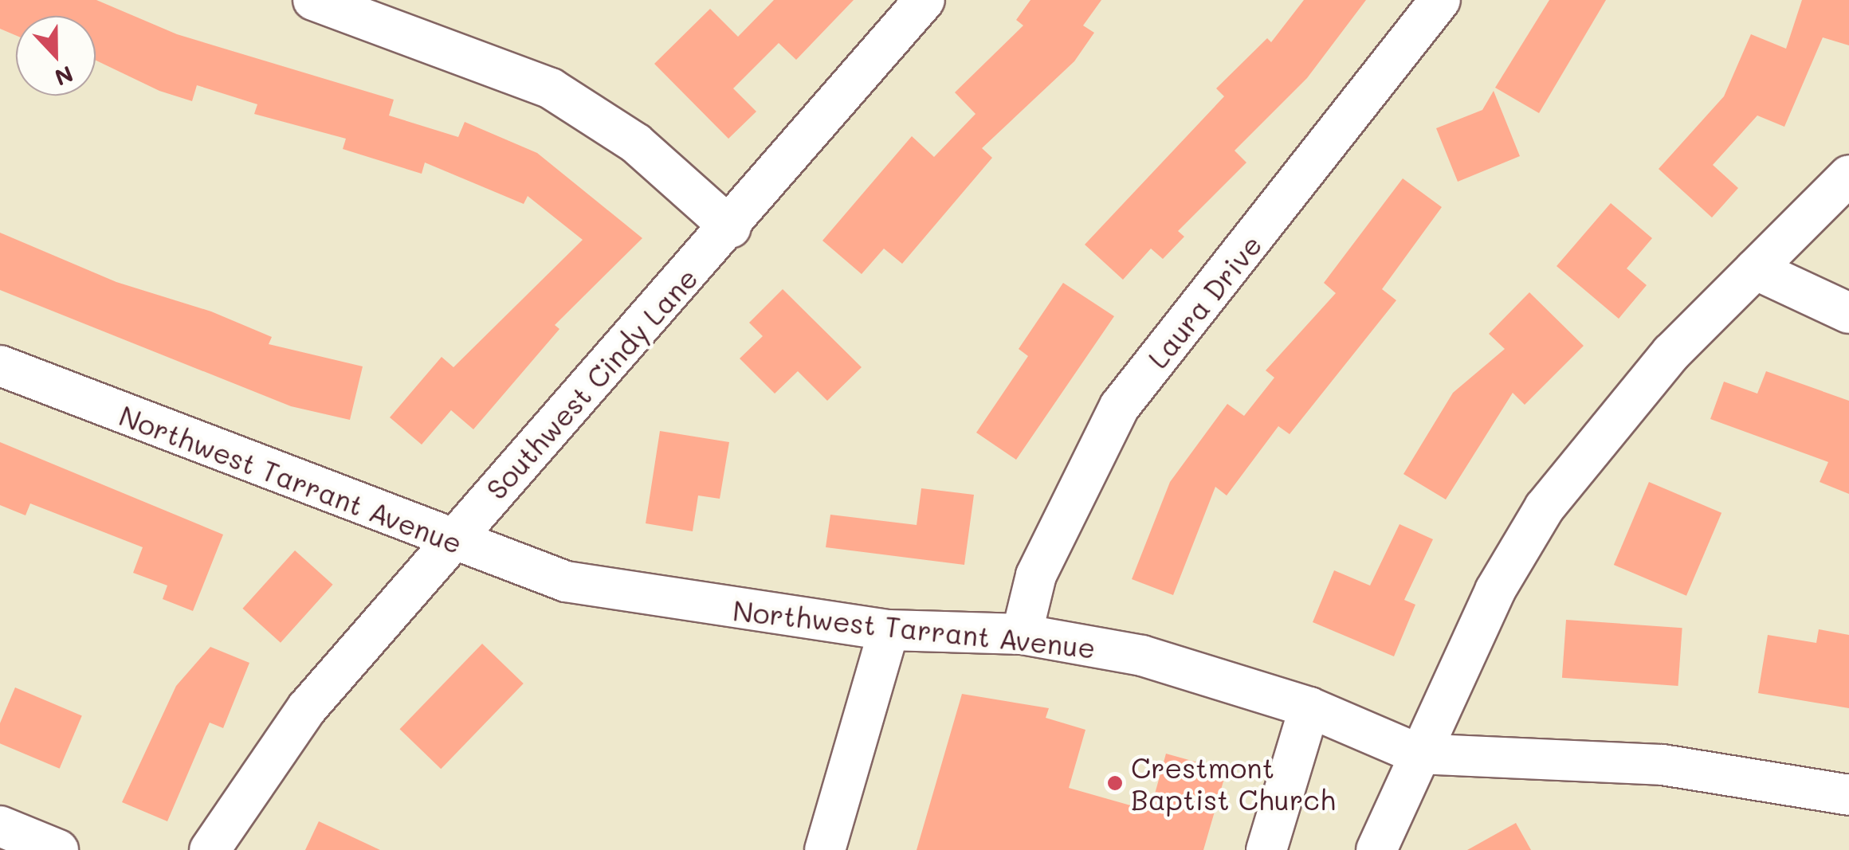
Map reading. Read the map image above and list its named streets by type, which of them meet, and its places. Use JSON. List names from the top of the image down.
{
  "streets": {
    "street": ["Laura Drive", "Southwest Cindy Lane", "Northwest Tarrant Avenue"]
  },
  "crossings": [
    ["Laura Drive", "Northwest Tarrant Avenue"],
    ["Southwest Cindy Lane", "Northwest Tarrant Avenue"]
  ],
  "places": ["Crestmont Baptist Church"],
  "north": "bottom"
}
